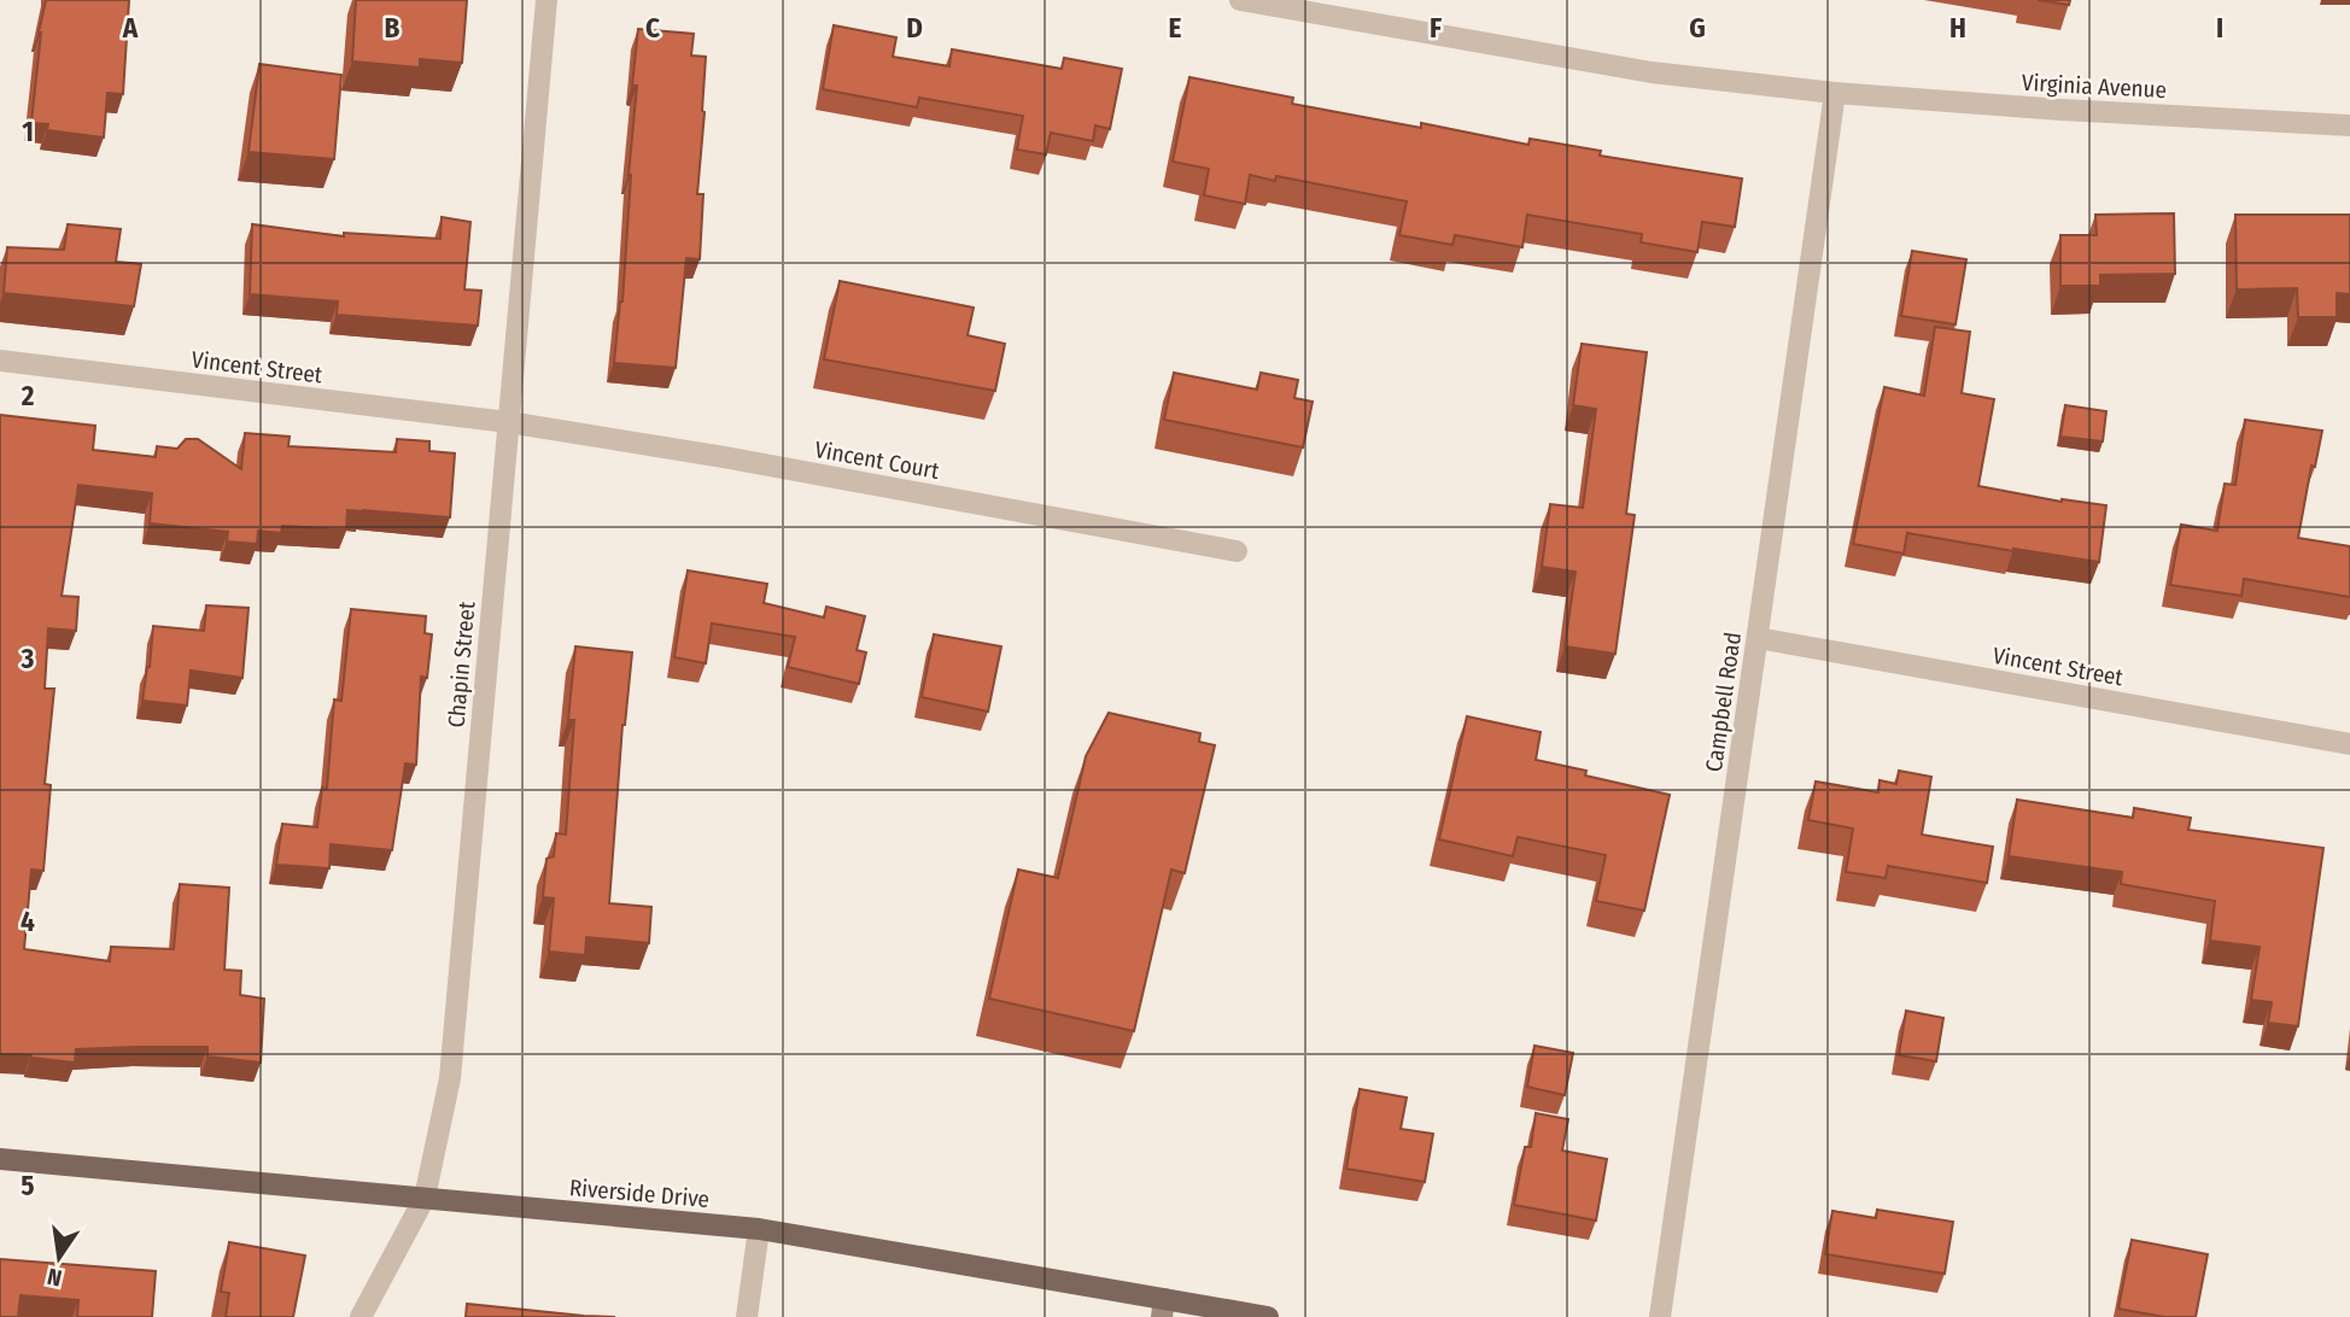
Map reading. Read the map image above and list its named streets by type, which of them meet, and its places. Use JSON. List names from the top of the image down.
{
  "streets": {
    "main road": ["Riverside Drive"],
    "street": [
      "Virginia Avenue",
      "Vincent Street",
      "Vincent Court",
      "Chapin Street",
      "Campbell Road"
    ]
  },
  "crossings": [
    ["Virginia Avenue", "Campbell Road"],
    ["Vincent Street", "Vincent Court"],
    ["Vincent Street", "Chapin Street"],
    ["Vincent Street", "Campbell Road"],
    ["Vincent Court", "Chapin Street"],
    ["Chapin Street", "Riverside Drive"]
  ],
  "north": "bottom",
  "grid": {
    "columns": [
      "A",
      "B",
      "C",
      "D",
      "E",
      "F",
      "G",
      "H",
      "I"
    ],
    "rows": [
      "1",
      "2",
      "3",
      "4",
      "5"
    ]
  }
}
